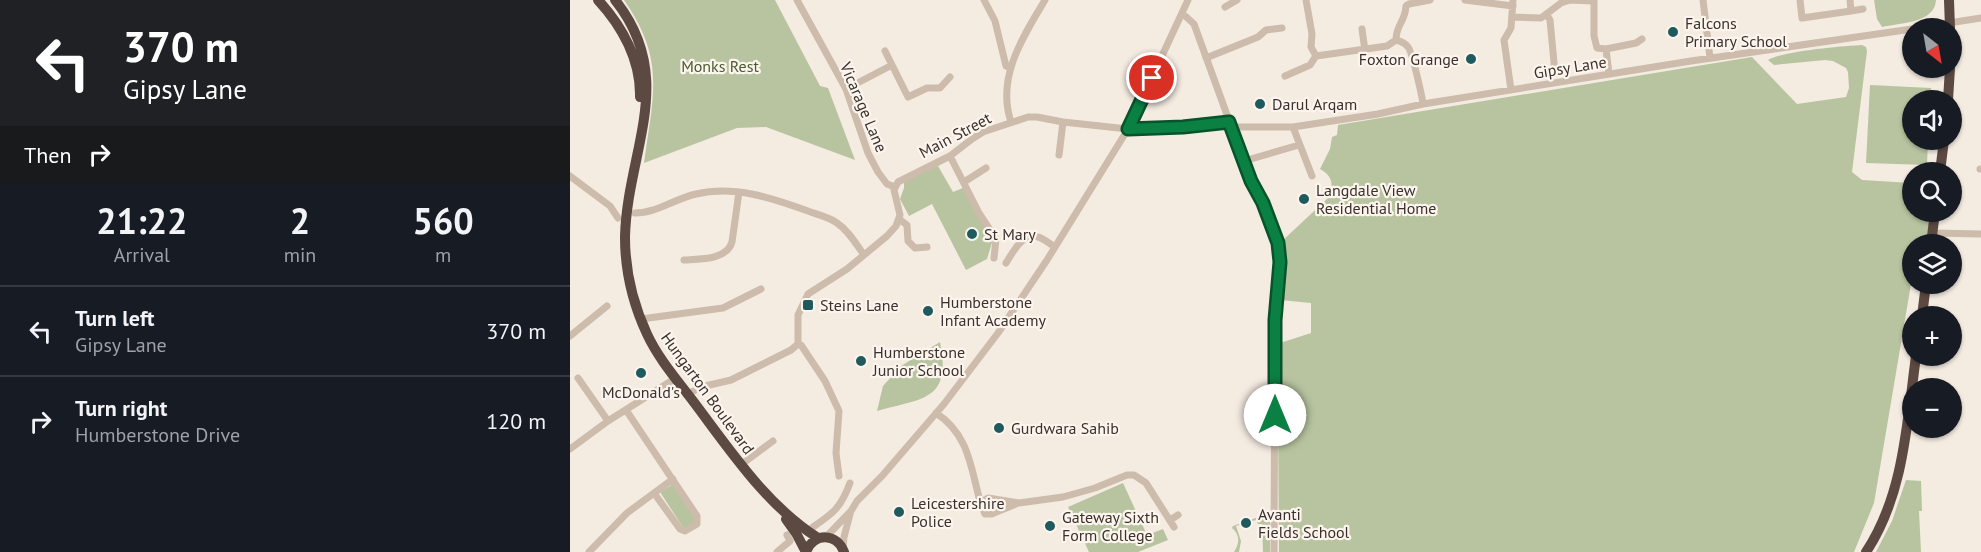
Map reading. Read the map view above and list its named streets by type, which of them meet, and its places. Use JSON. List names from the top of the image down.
{
  "streets": {
    "highway": ["Hungarton Boulevard"],
    "street": ["Gipsy Lane", "Vicarage Lane", "Main Street"]
  },
  "crossings": [
    ["Gipsy Lane", "Main Street"],
    ["Vicarage Lane", "Main Street"]
  ],
  "parks": ["Monks Rest"],
  "places": {
    "other": [
      "Falcons Primary School",
      "Foxton Grange",
      "Darul Arqam",
      "Langdale View Residential Home",
      "St Mary",
      "Humberstone Infant Academy",
      "Humberstone Junior School",
      "McDonald's",
      "Gurdwara Sahib",
      "Leicestershire Police",
      "Avanti Fields School",
      "Gateway Sixth Form College"
    ],
    "transit": ["Steins Lane"]
  },
  "north": "bottom right",
  "page": {
    "turn": ["370 m", "Gipsy Lane"],
    "map_buttons": ["+", "−"],
    "then": "Then",
    "eta": [
      "21:22",
      "Arrival",
      "2",
      "min",
      "560",
      "m"
    ],
    "list": [
      {
        "name": "Turn left",
        "note": "Gipsy Lane",
        "value": "370 m"
      },
      {
        "name": "Turn right",
        "note": "Humberstone Drive",
        "value": "120 m"
      }
    ]
  }
}
